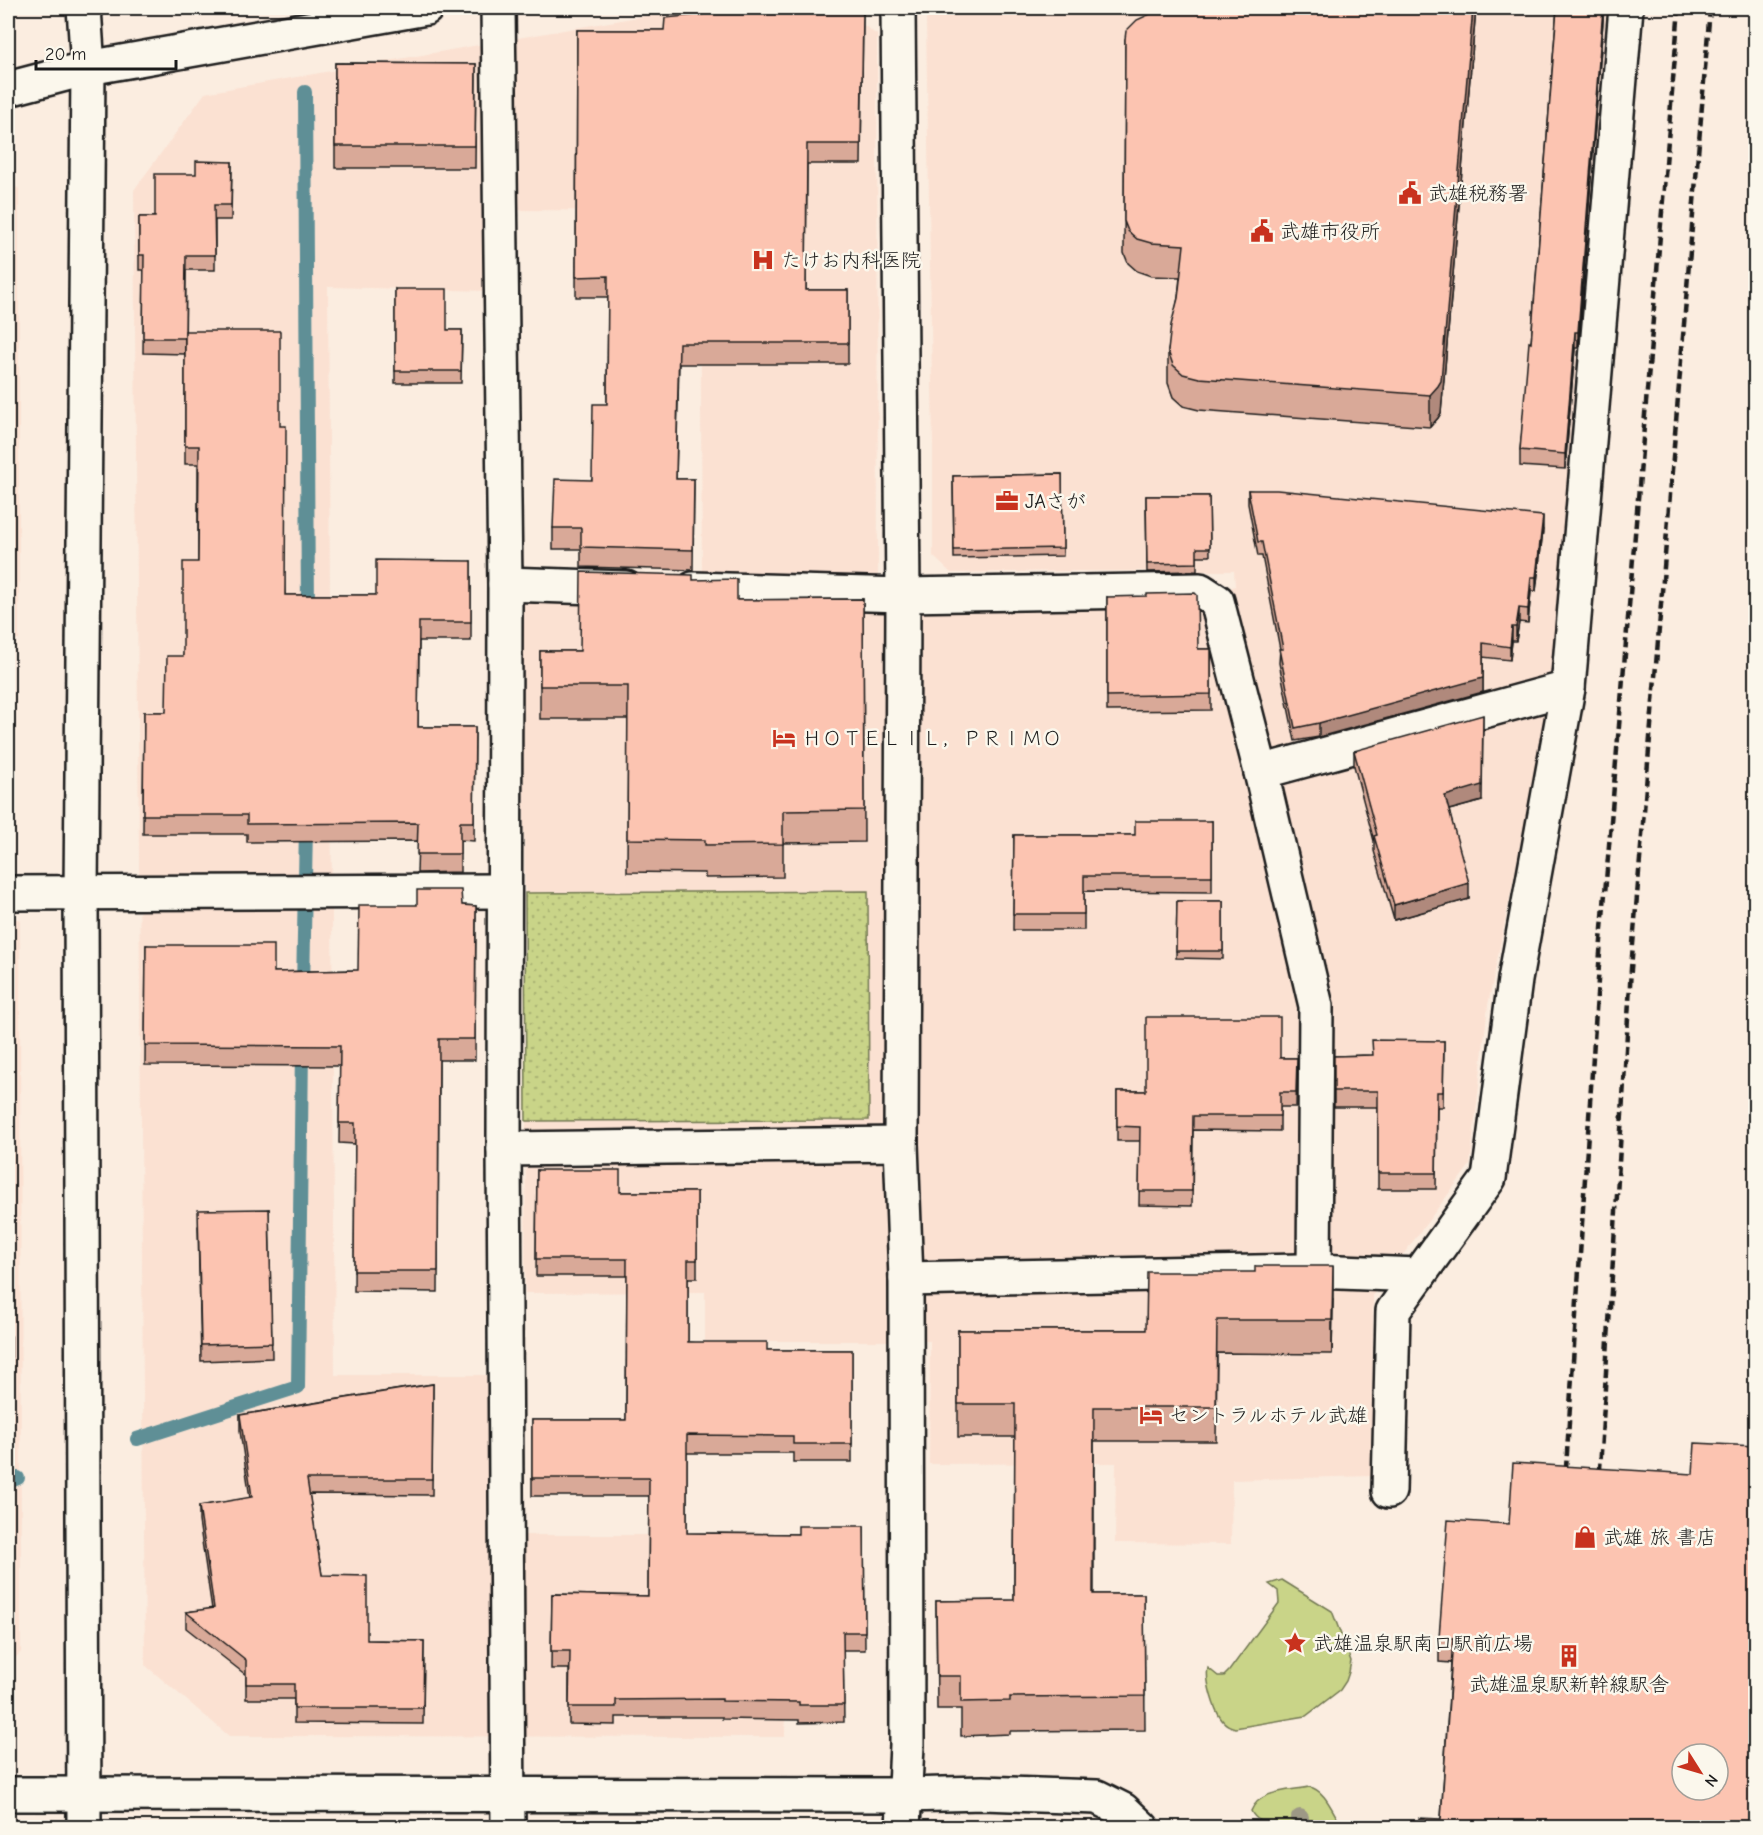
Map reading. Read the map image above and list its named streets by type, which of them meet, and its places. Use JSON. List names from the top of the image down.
{
  "places": {
    "public building": ["武雄税務署", "武雄市役所"],
    "hospital": ["たけお内科医院"],
    "office": ["JAさが"],
    "hotel": ["ＨＯＴＥＬＩＬ，ＰＲＩＭＯ", "セントラルホテル武雄"],
    "shop": ["武雄 旅 書店"],
    "place": ["武雄温泉駅南口駅前広場"],
    "building": ["武雄温泉駅新幹線駅舎"]
  },
  "scale_bar": "20 m",
  "north": "bottom right"
}
